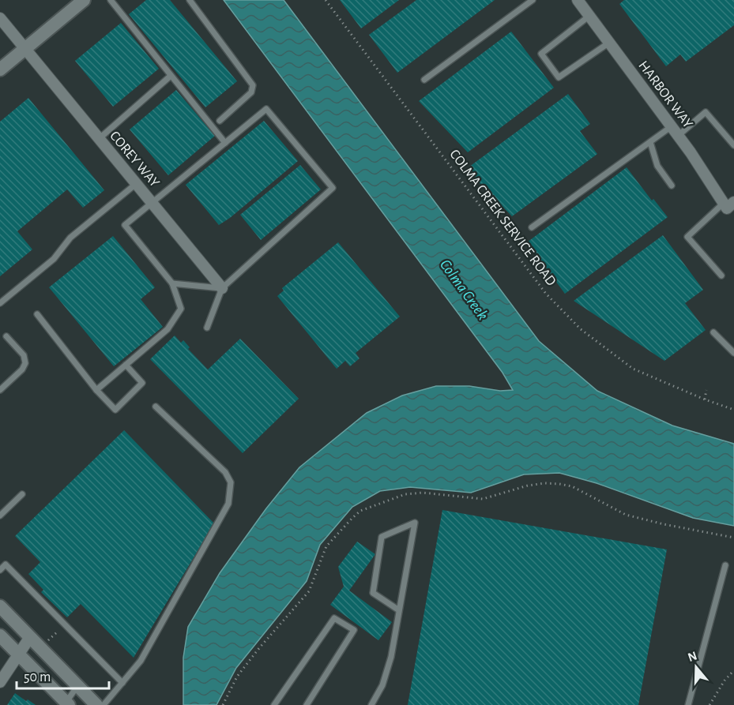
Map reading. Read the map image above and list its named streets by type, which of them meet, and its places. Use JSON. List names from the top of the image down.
{
  "streets": {
    "street": ["HARBOR WAY", "COREY WAY"],
    "path": ["COLMA CREEK SERVICE ROAD"]
  },
  "water": ["Colma Creek"],
  "scale_bar": "50 m",
  "north": "top"
}
